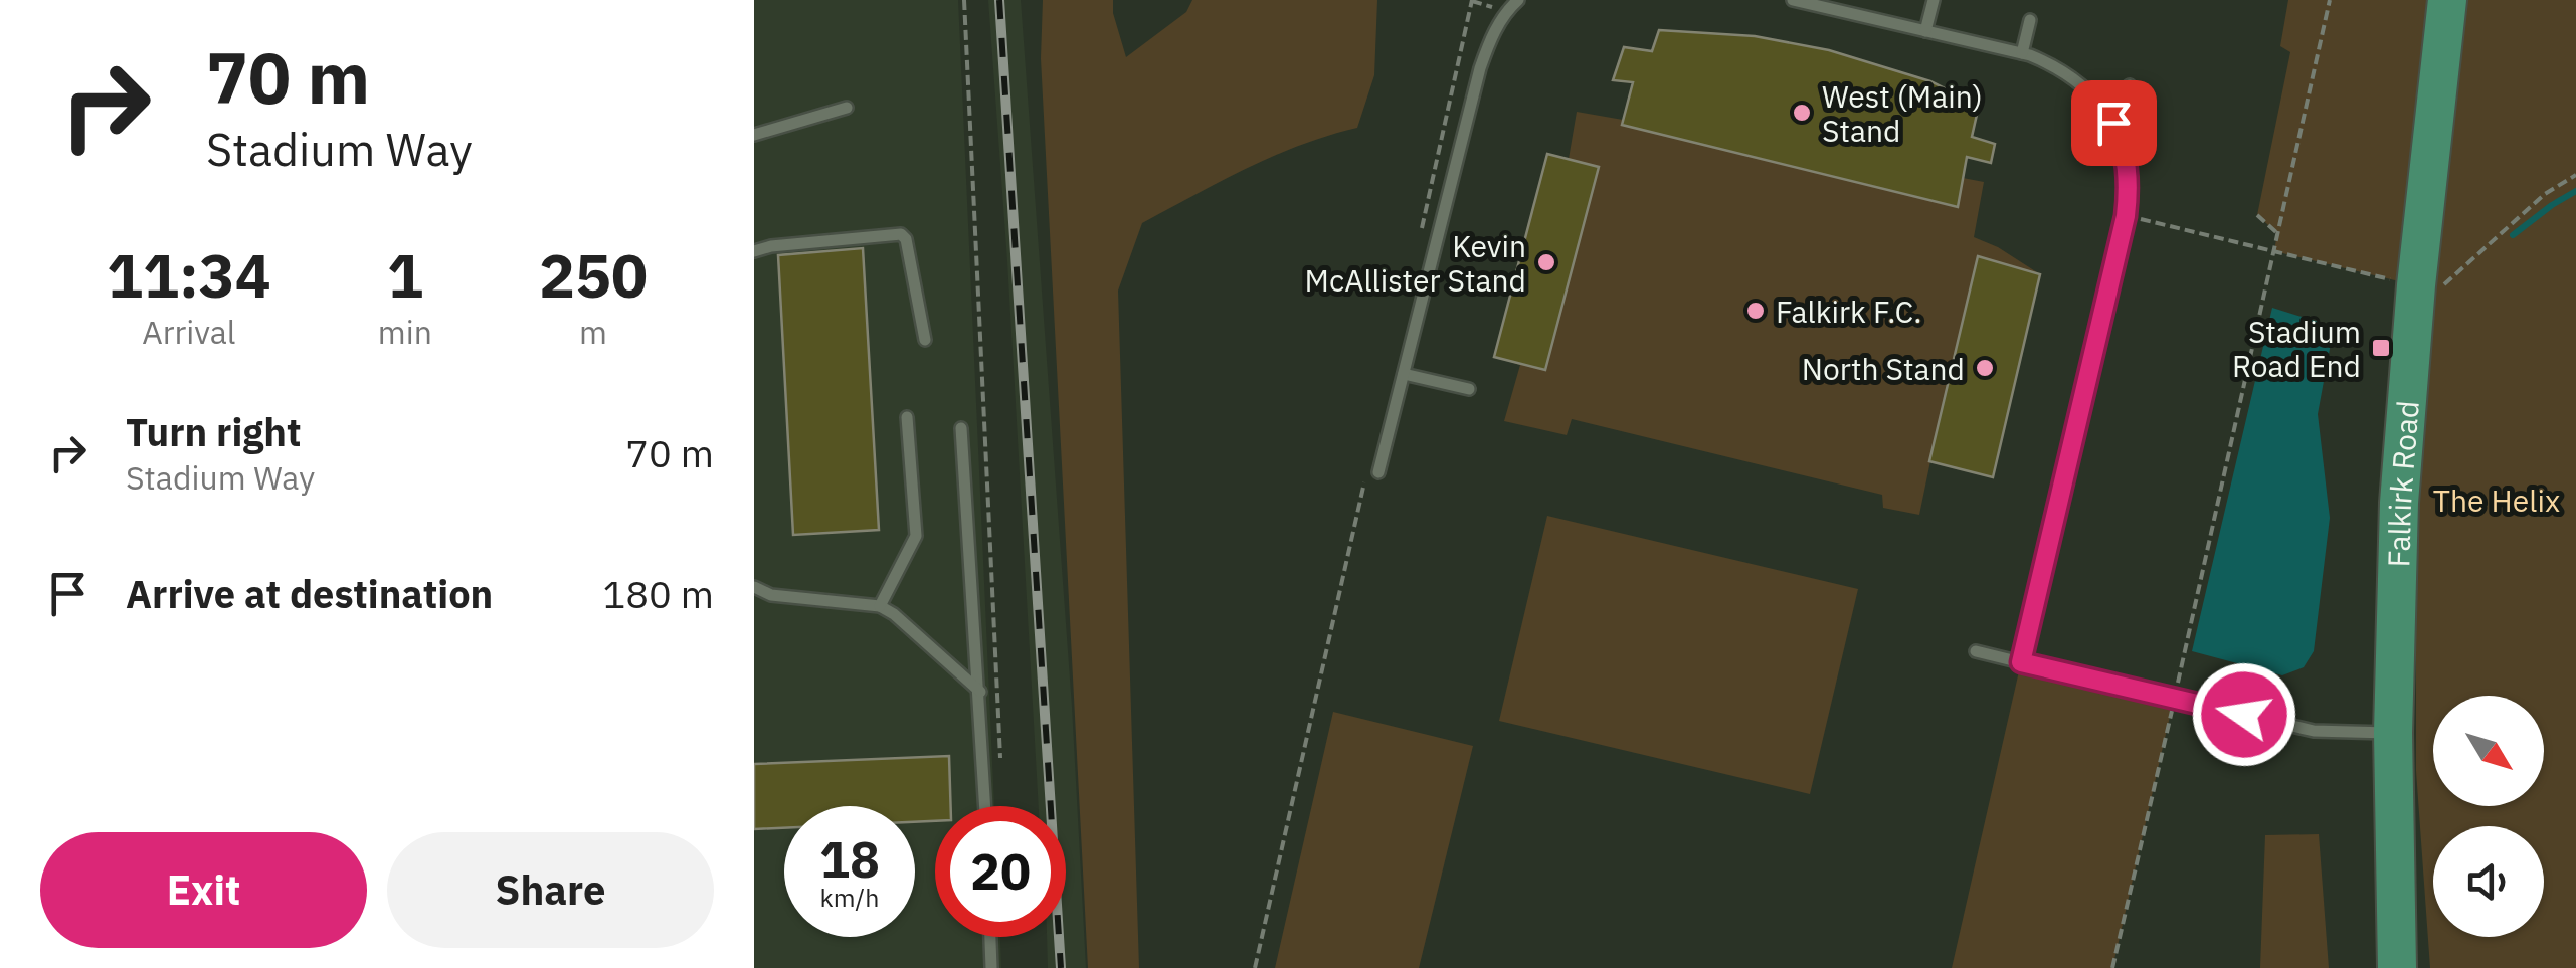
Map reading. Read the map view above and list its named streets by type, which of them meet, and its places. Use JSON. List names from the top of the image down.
{
  "streets": {
    "main road": ["Falkirk Road"]
  },
  "parks": ["The Helix"],
  "places": {
    "other": [
      "West (Main) Stand",
      "Kevin McAllister Stand",
      "Falkirk F.C.",
      "North Stand"
    ],
    "transit": ["Stadium Road End"]
  },
  "north": "bottom right",
  "page": {
    "turn": ["70 m", "Stadium Way"],
    "eta": [
      "11:34",
      "Arrival",
      "1",
      "min",
      "250",
      "m"
    ],
    "list": [
      {
        "name": "Turn right",
        "note": "Stadium Way",
        "value": "70 m"
      },
      {
        "name": "Arrive at destination",
        "value": "180 m"
      }
    ],
    "speed": "18 km/h",
    "limit": "20",
    "buttons": ["Exit", "Share"]
  }
}
